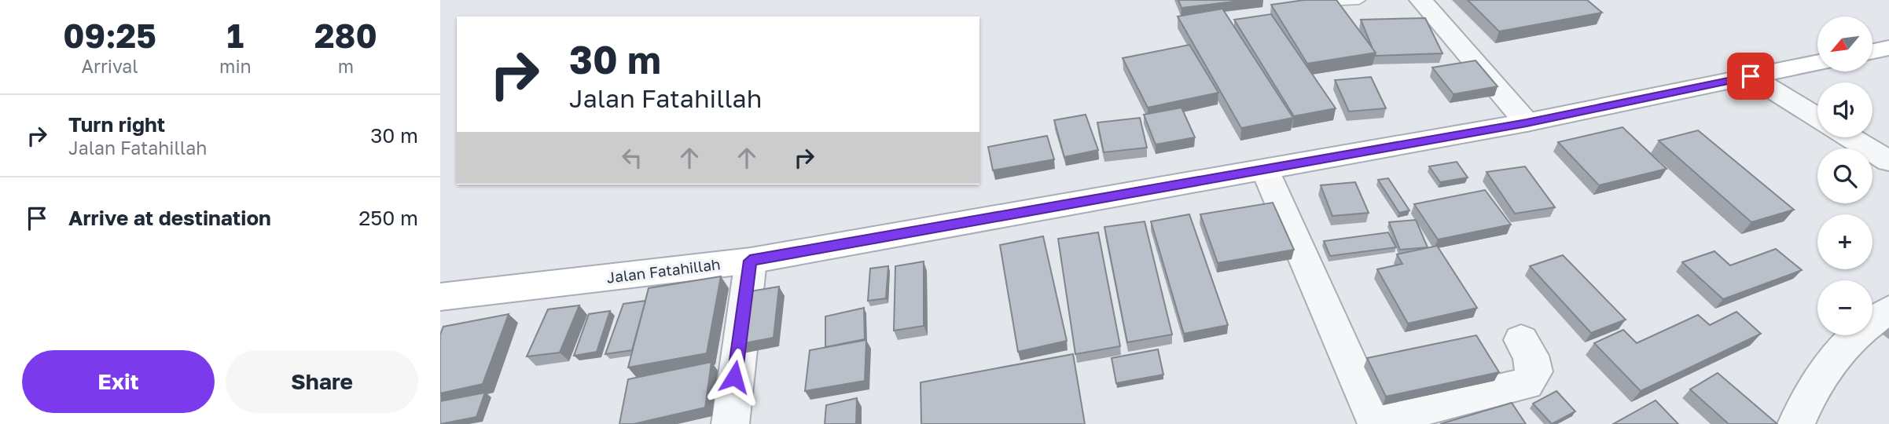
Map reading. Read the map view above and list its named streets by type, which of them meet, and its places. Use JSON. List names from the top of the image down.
{
  "streets": {
    "street": ["Jalan Fatahillah"]
  },
  "north": "bottom left",
  "page": {
    "eta": [
      "09:25",
      "Arrival",
      "1",
      "min",
      "280",
      "m"
    ],
    "map_buttons": ["+", "−"],
    "turn": ["30 m", "Jalan Fatahillah"],
    "list": [
      {
        "name": "Turn right",
        "note": "Jalan Fatahillah",
        "value": "30 m"
      },
      {
        "name": "Arrive at destination",
        "value": "250 m"
      }
    ],
    "buttons": ["Exit", "Share"]
  }
}
